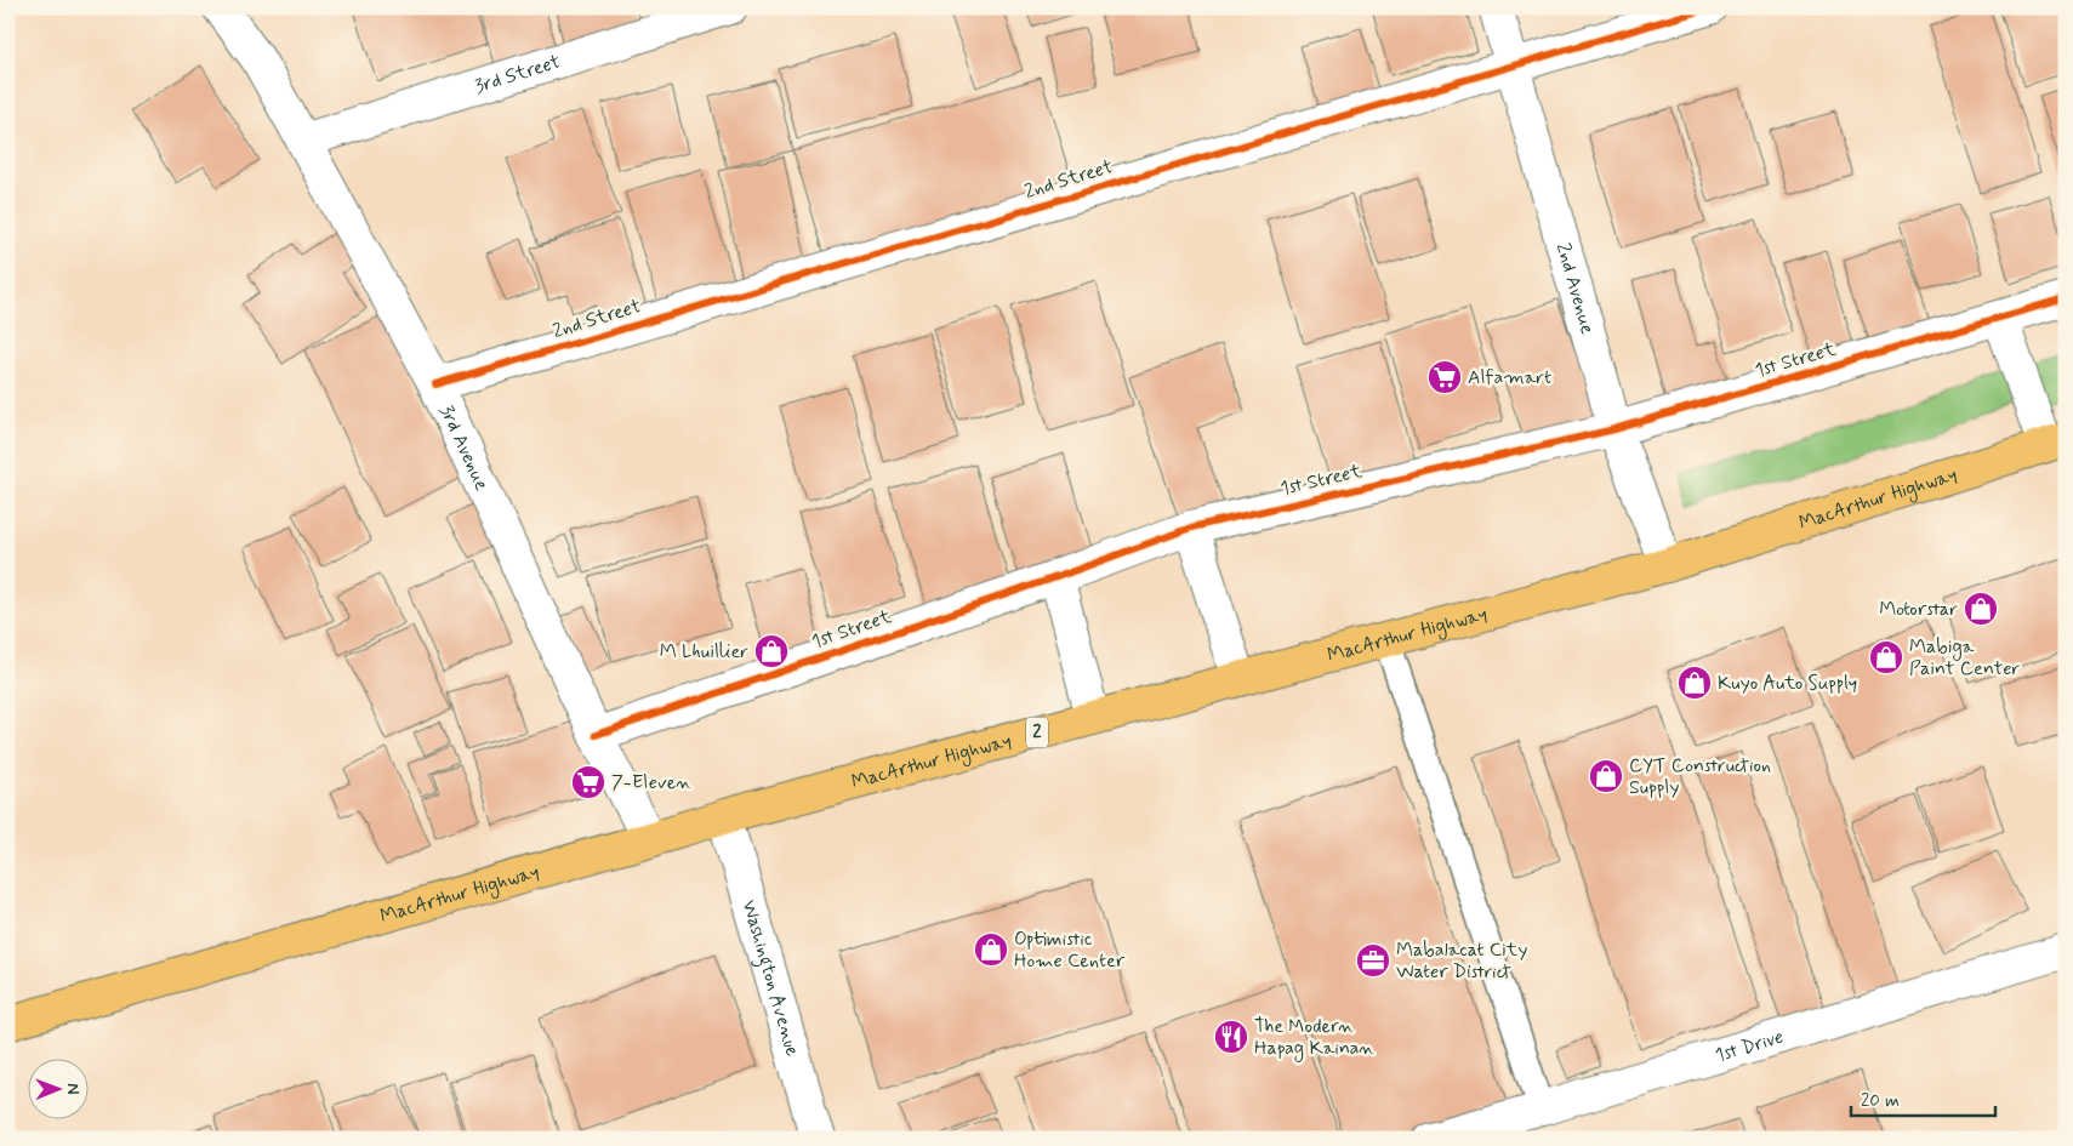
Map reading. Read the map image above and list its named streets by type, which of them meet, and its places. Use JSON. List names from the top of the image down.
{
  "streets": {
    "highway": ["MacArthur Highway", "2"],
    "street": [
      "3rd Street",
      "2nd Street",
      "2nd Avenue",
      "1st Street",
      "3rd Avenue",
      "Washington Avenue",
      "1st Drive"
    ]
  },
  "crossings": [
    ["3rd Street", "3rd Avenue"],
    ["2nd Street", "2nd Avenue"],
    ["2nd Street", "3rd Avenue"],
    ["2nd Avenue", "1st Street"],
    ["2nd Avenue", "MacArthur Highway"],
    ["1st Street", "3rd Avenue"],
    ["3rd Avenue", "MacArthur Highway"],
    ["MacArthur Highway", "Washington Avenue"]
  ],
  "places": {
    "supermarket": ["Alfamart", "7-Eleven"],
    "shop": [
      "Motorstar",
      "M Lhuillier",
      "Mabiga Paint Center",
      "Kuyo Auto Supply",
      "CYT Construction Supply",
      "Optimistic Home Center"
    ],
    "office": ["Mabalacat City Water District"],
    "restaurant": ["The Modern Hapag Kainan"]
  },
  "scale_bar": "20 m",
  "north": "right"
}
